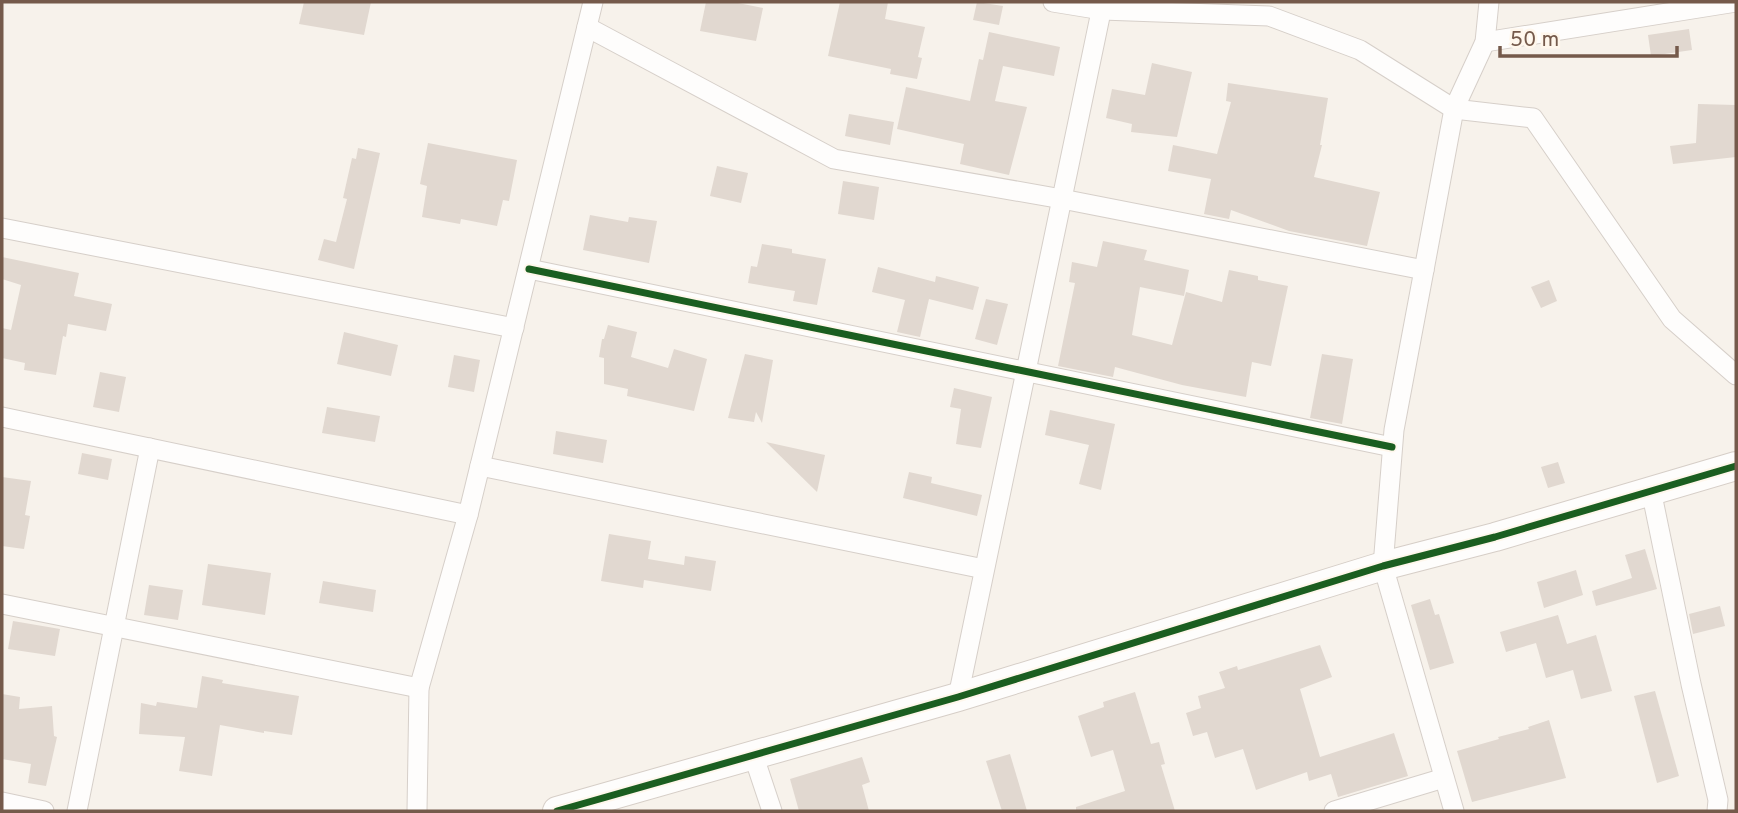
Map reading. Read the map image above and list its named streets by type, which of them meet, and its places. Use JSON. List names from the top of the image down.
{
  "scale_bar": "50 m"
}
